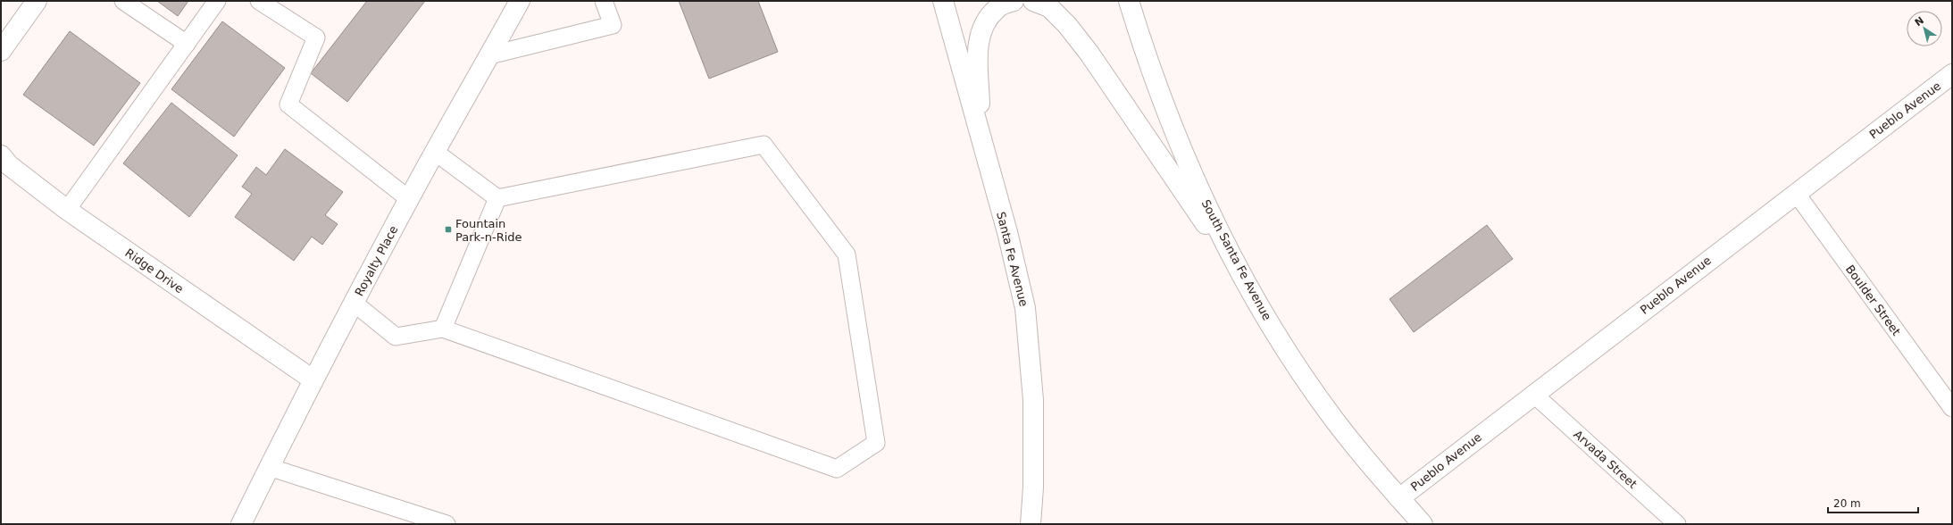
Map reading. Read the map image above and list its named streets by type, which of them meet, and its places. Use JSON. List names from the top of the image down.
{
  "streets": {
    "street": [
      "Pueblo Avenue",
      "Santa Fe Avenue",
      "South Santa Fe Avenue",
      "Royalty Place",
      "Ridge Drive"
    ],
    "lane": ["Boulder Street", "Arvada Street"]
  },
  "crossings": [
    ["Pueblo Avenue", "South Santa Fe Avenue"],
    ["Pueblo Avenue", "Boulder Street"],
    ["Pueblo Avenue", "Arvada Street"],
    ["Royalty Place", "Ridge Drive"]
  ],
  "places": {
    "transit": ["Fountain Park-n-Ride"]
  },
  "scale_bar": "20 m",
  "north": "top left"
}
